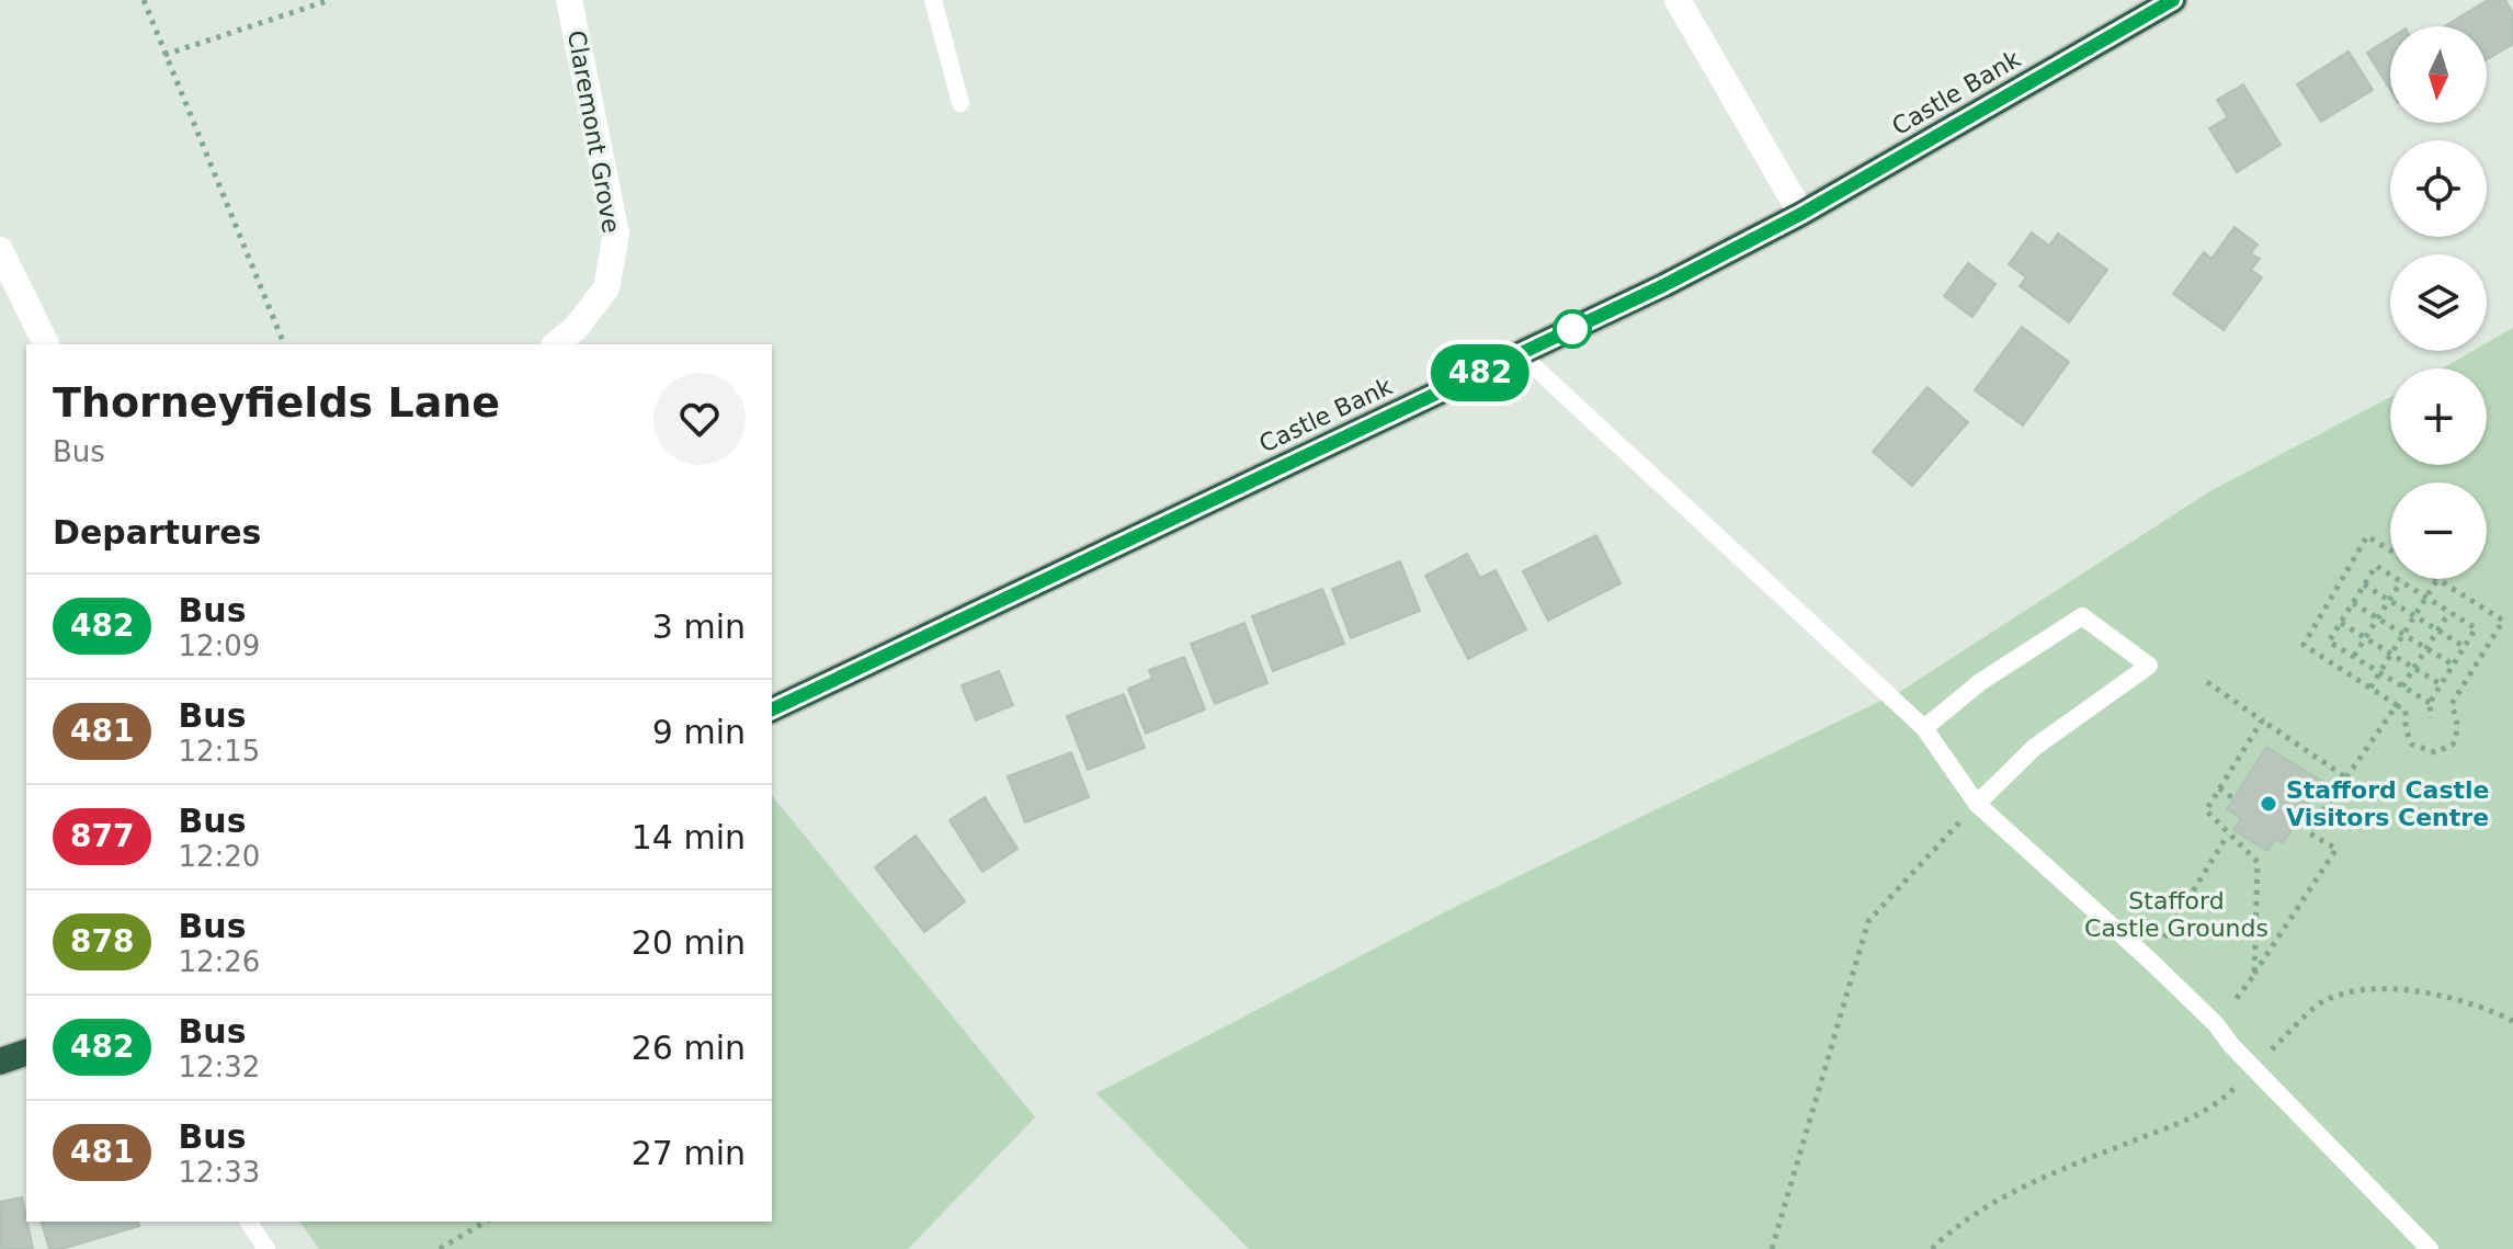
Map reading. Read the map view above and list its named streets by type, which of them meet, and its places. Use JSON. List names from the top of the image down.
{
  "streets": {
    "highway": ["Castle Bank"],
    "street": ["Claremont Grove"]
  },
  "parks": ["Stafford Castle Grounds"],
  "places": ["Stafford Castle Visitors Centre"],
  "lines": ["bus line 482"],
  "north": "bottom",
  "page": {
    "on_map": "482",
    "map_buttons": ["+", "−"],
    "heading": [
      ["Thorneyfields Lane", "Bus"],
      "Departures"
    ],
    "list": [
      {
        "mark": "482",
        "name": "Bus",
        "note": "12:09",
        "value": "3 min"
      },
      {
        "mark": "481",
        "name": "Bus",
        "note": "12:15",
        "value": "9 min"
      },
      {
        "mark": "877",
        "name": "Bus",
        "note": "12:20",
        "value": "14 min"
      },
      {
        "mark": "878",
        "name": "Bus",
        "note": "12:26",
        "value": "20 min"
      },
      {
        "mark": "482",
        "name": "Bus",
        "note": "12:32",
        "value": "26 min"
      },
      {
        "mark": "481",
        "name": "Bus",
        "note": "12:33",
        "value": "27 min"
      }
    ]
  }
}
